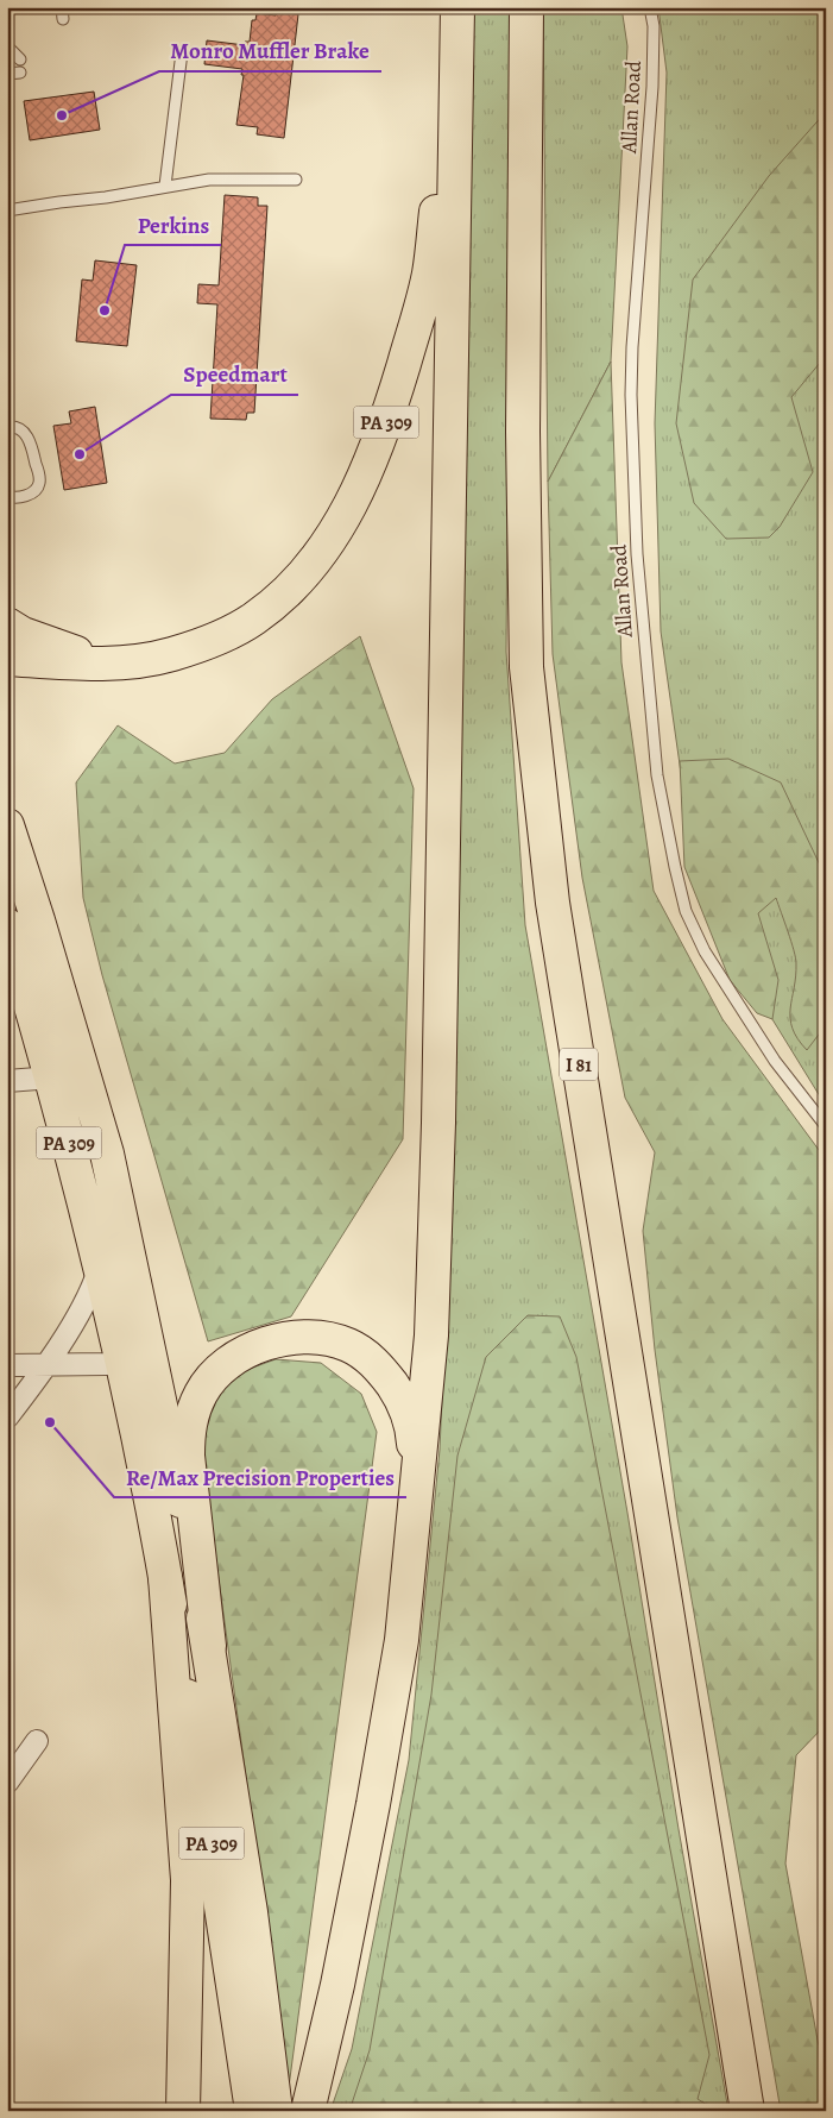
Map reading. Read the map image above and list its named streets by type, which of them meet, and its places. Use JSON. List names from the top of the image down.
{
  "streets": {
    "main road": ["PA 309", "I 81"],
    "lane": ["Allan Road"]
  },
  "places": [
    "Monro Muffler Brake",
    "Perkins",
    "Speedmart",
    "Re/Max Precision Properties"
  ]
}
